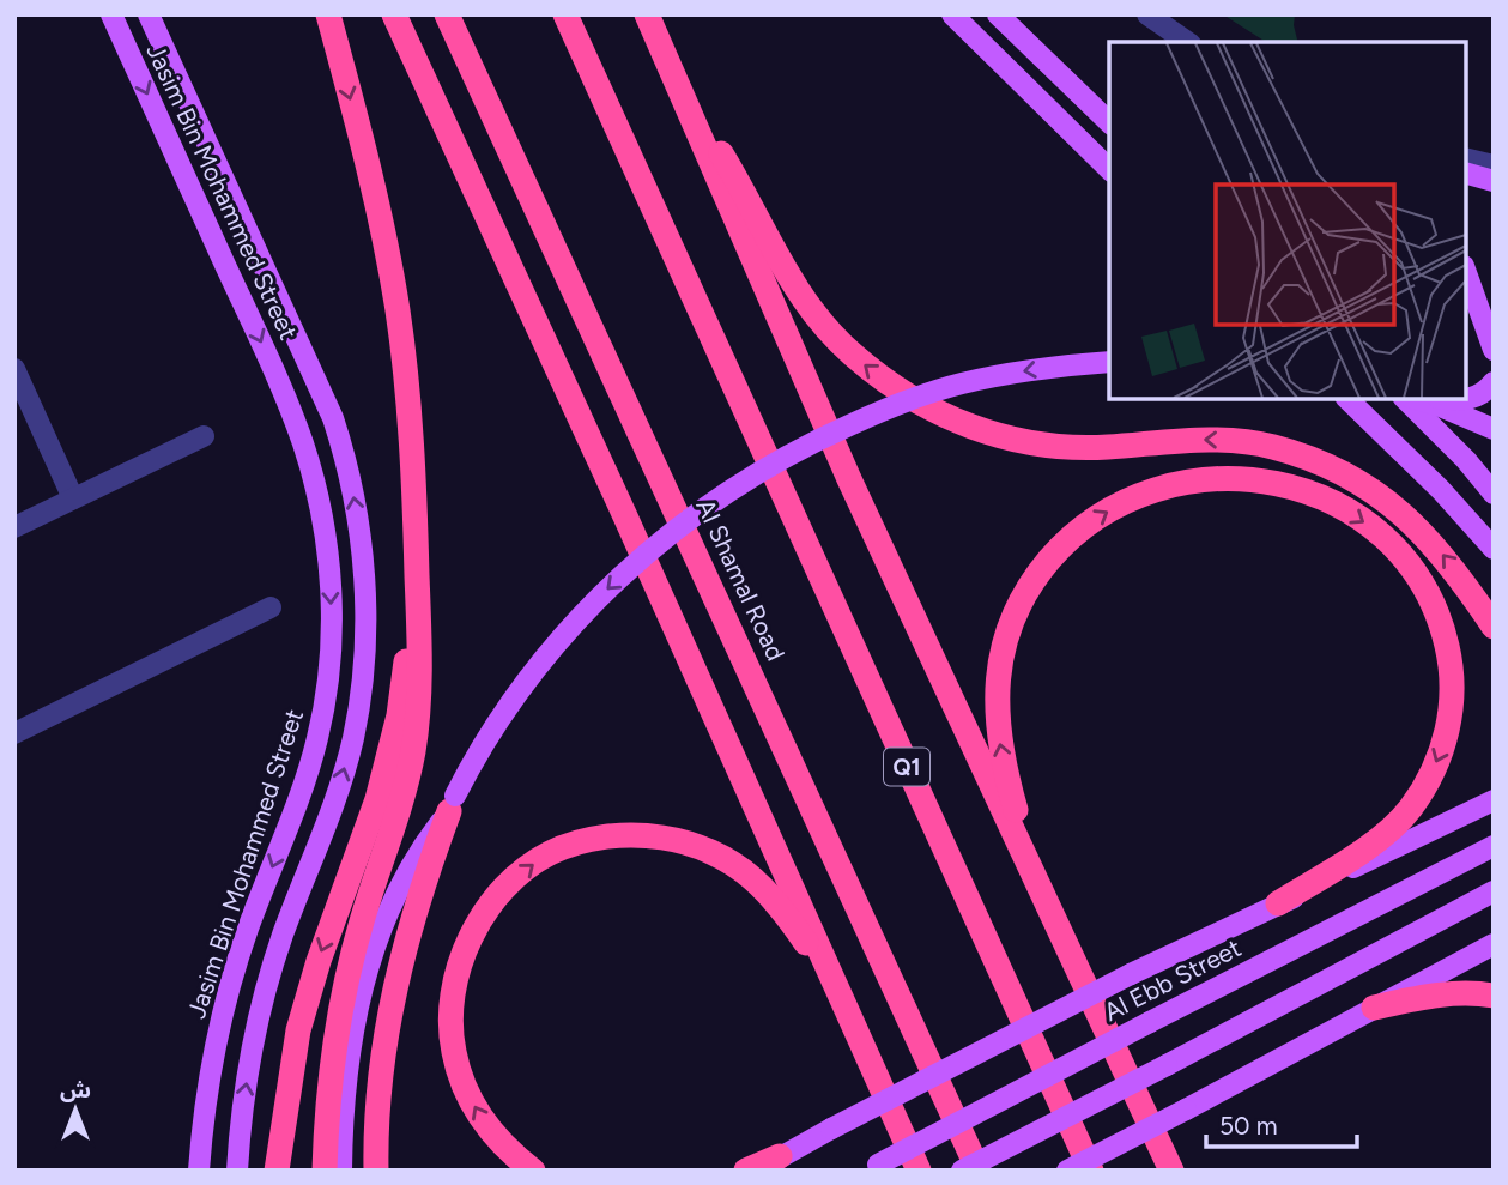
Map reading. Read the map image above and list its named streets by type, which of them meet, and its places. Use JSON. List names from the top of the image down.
{
  "streets": {
    "highway": ["Al Shamal Road", "Q1"],
    "main road": ["Jasim Bin Mohammed Street", "Al Ebb Street"]
  },
  "scale_bar": "50 m",
  "north": "top"
}
